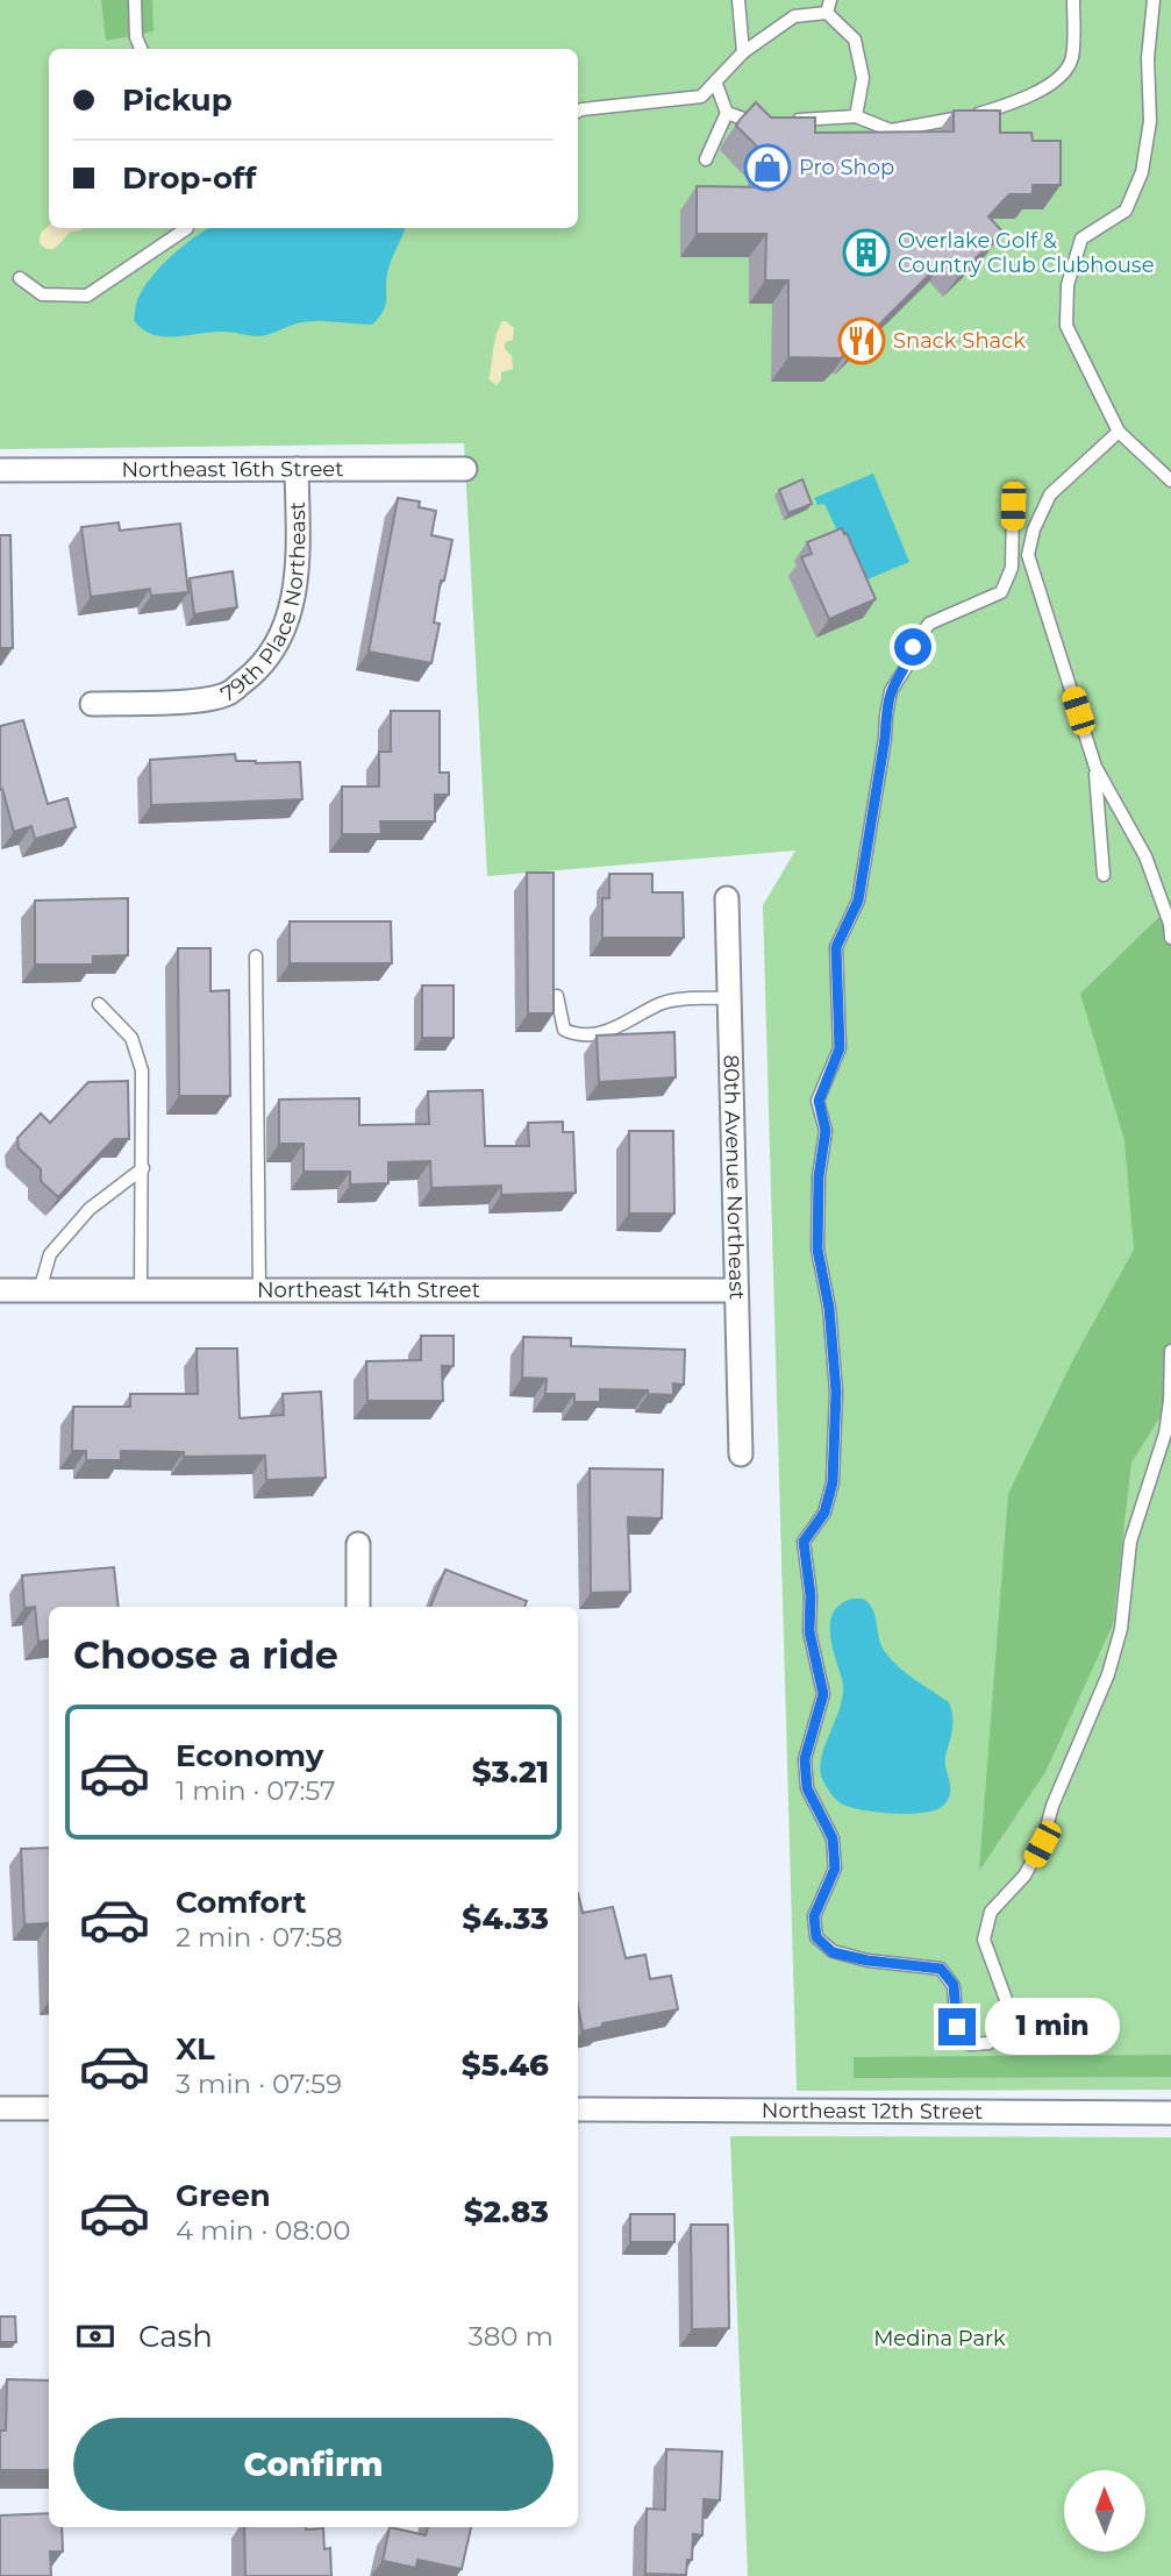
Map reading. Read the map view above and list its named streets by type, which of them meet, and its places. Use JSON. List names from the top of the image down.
{
  "streets": {
    "street": [
      "Northeast 16th Street",
      "79th Place Northeast",
      "80th Avenue Northeast",
      "Northeast 14th Street",
      "Northeast 12th Street"
    ]
  },
  "crossings": [
    ["Northeast 16th Street", "79th Place Northeast"],
    ["80th Avenue Northeast", "Northeast 14th Street"]
  ],
  "parks": ["Medina Park"],
  "places": {
    "shop": ["Pro Shop"],
    "building": ["Overlake Golf & Country Club Clubhouse"],
    "restaurant": ["Snack Shack"]
  },
  "north": "top",
  "page": {
    "banner": ["Pickup", "Drop-off"],
    "heading": "Choose a ride",
    "list": [
      {
        "name": "Economy",
        "note": "1 min · 07:57",
        "value": "$3.21"
      },
      {
        "name": "Comfort",
        "note": "2 min · 07:58",
        "value": "$4.33"
      },
      {
        "name": "XL",
        "note": "3 min · 07:59",
        "value": "$5.46"
      },
      {
        "name": "Green",
        "note": "4 min · 08:00",
        "value": "$2.83"
      }
    ],
    "bubble": "1 min",
    "pay": ["Cash", "380 m"],
    "buttons": "Confirm"
  }
}
